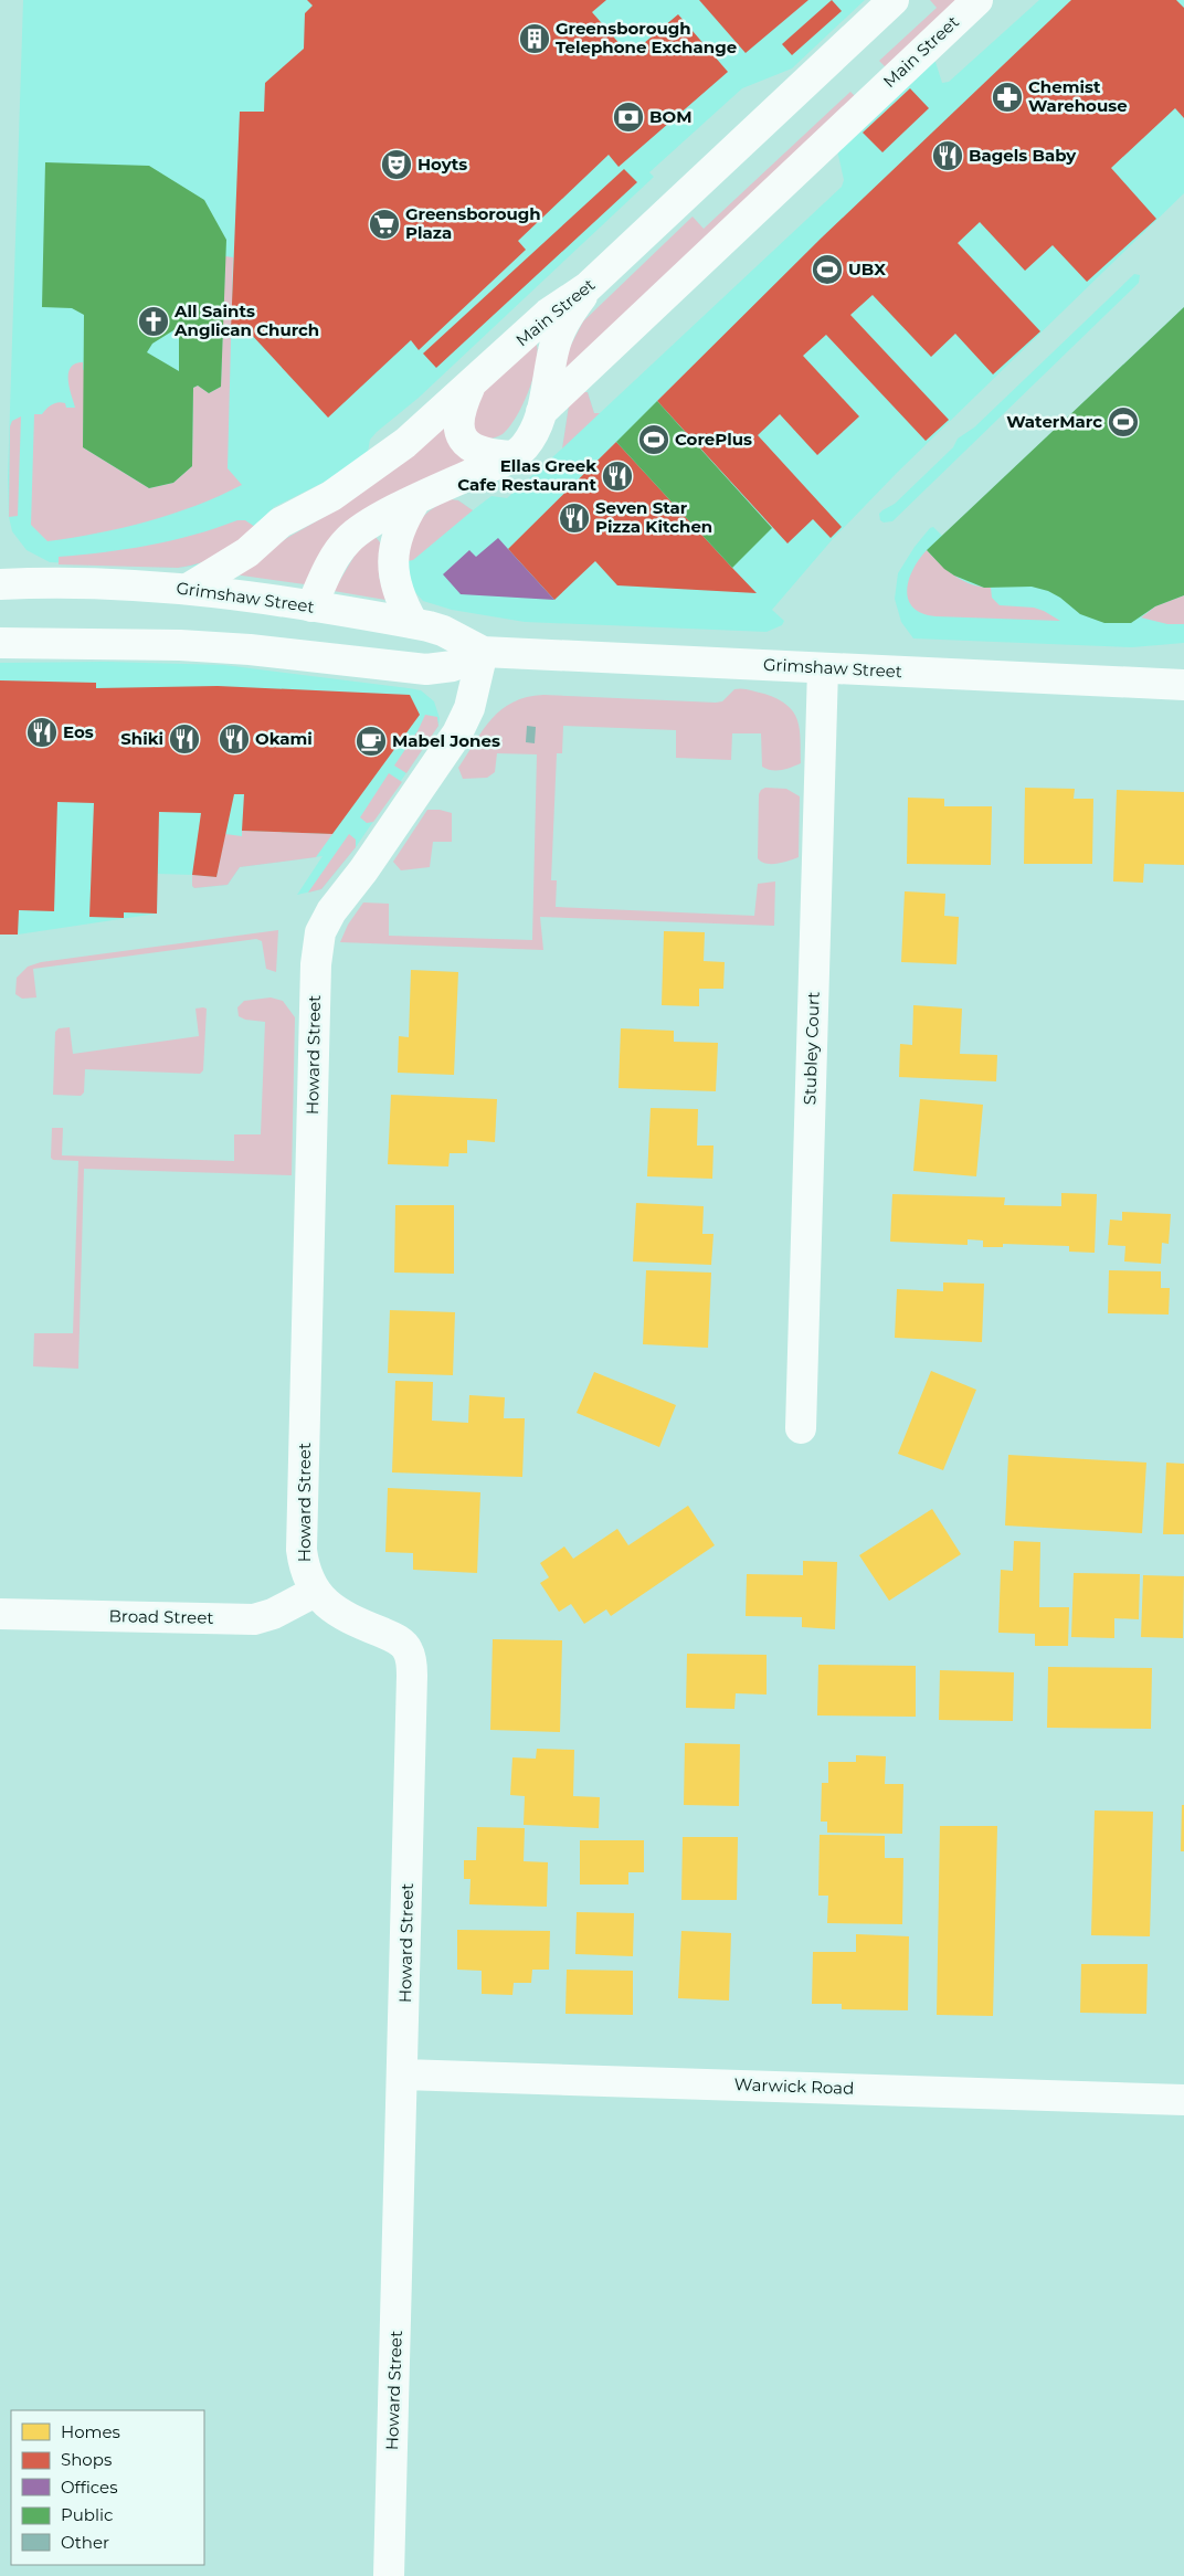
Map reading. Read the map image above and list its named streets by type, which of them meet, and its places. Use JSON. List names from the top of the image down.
{
  "streets": {
    "street": [
      "Main Street",
      "Grimshaw Street",
      "Stubley Court",
      "Howard Street",
      "Broad Street",
      "Warwick Road"
    ]
  },
  "crossings": [
    ["Main Street", "Grimshaw Street"],
    ["Grimshaw Street", "Stubley Court"],
    ["Grimshaw Street", "Howard Street"],
    ["Howard Street", "Broad Street"],
    ["Howard Street", "Warwick Road"]
  ],
  "places": {
    "building": ["Greensborough Telephone Exchange"],
    "pharmacy": ["Chemist Warehouse"],
    "bank": ["BOM"],
    "restaurant": [
      "Bagels Baby",
      "Ellas Greek Cafe Restaurant",
      "Seven Star Pizza Kitchen",
      "Eos",
      "Shiki",
      "Okami"
    ],
    "theatre": ["Hoyts"],
    "supermarket": ["Greensborough Plaza"],
    "sports": ["UBX", "WaterMarc", "CorePlus"],
    "church": ["All Saints Anglican Church"],
    "cafe": ["Mabel Jones"]
  },
  "legend": [
    "Homes",
    "Shops",
    "Offices",
    "Public",
    "Other"
  ]
}
